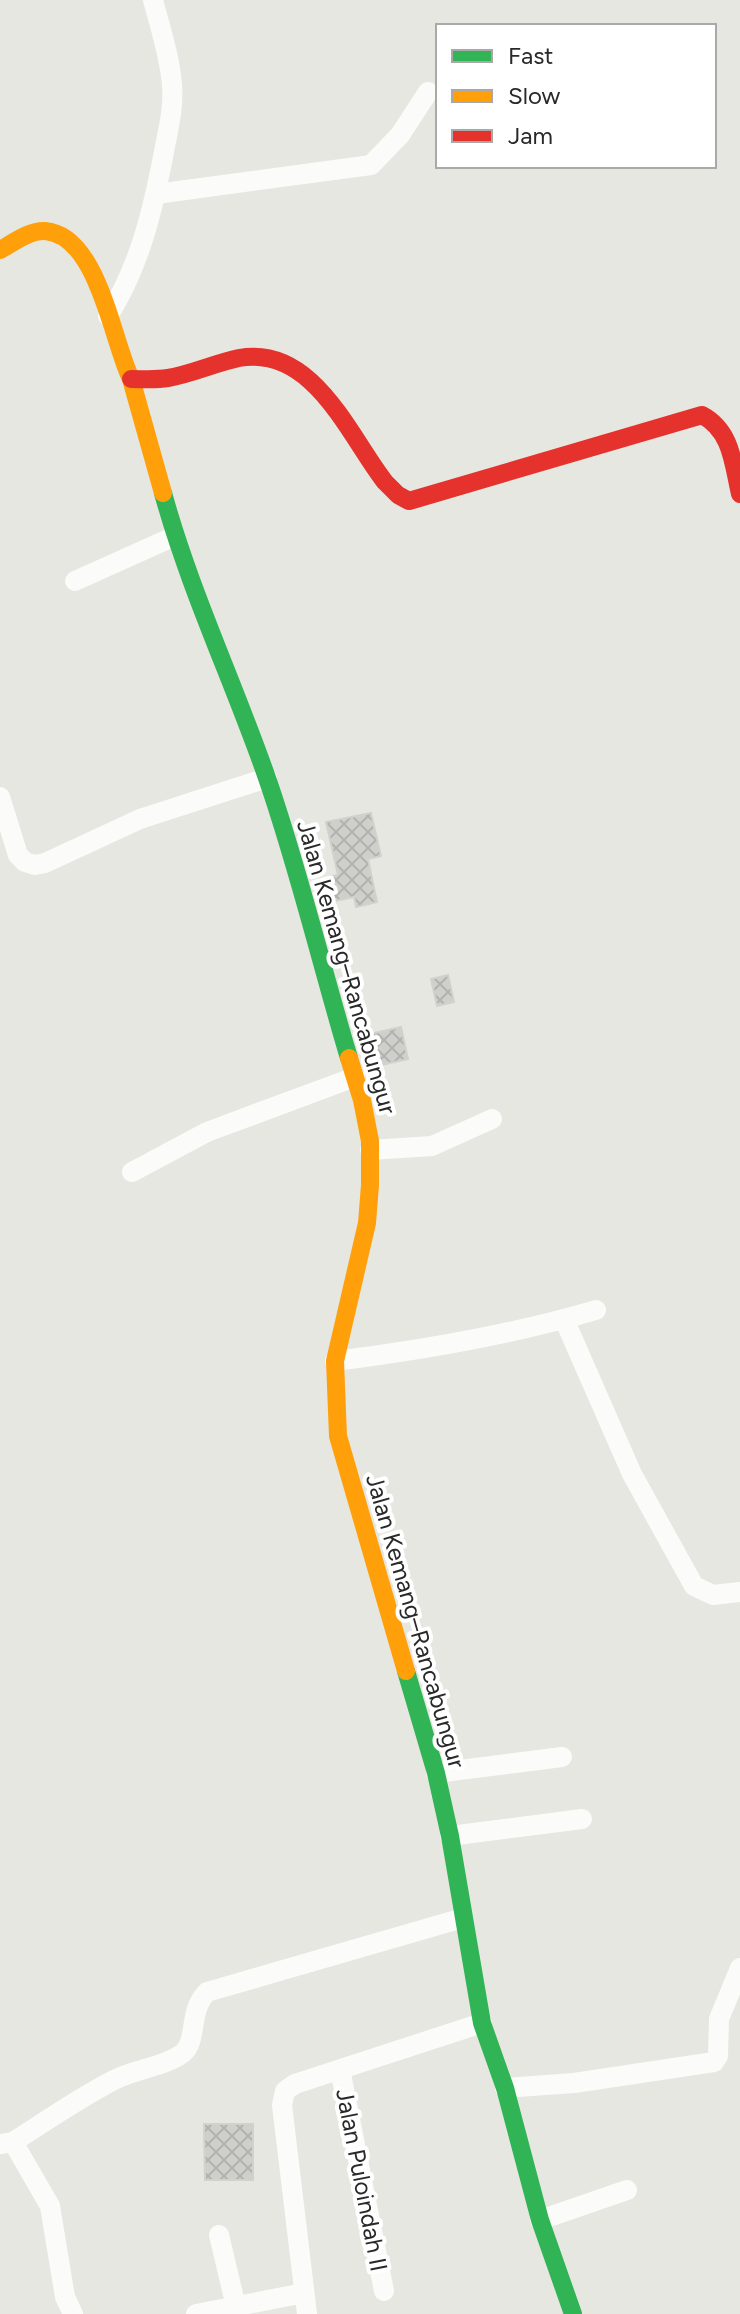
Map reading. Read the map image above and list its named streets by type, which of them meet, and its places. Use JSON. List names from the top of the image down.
{
  "streets": {
    "street": ["Jalan Kemang–Rancabungur", "Jalan Puloindah II"]
  },
  "legend": ["Fast", "Slow", "Jam"]
}
